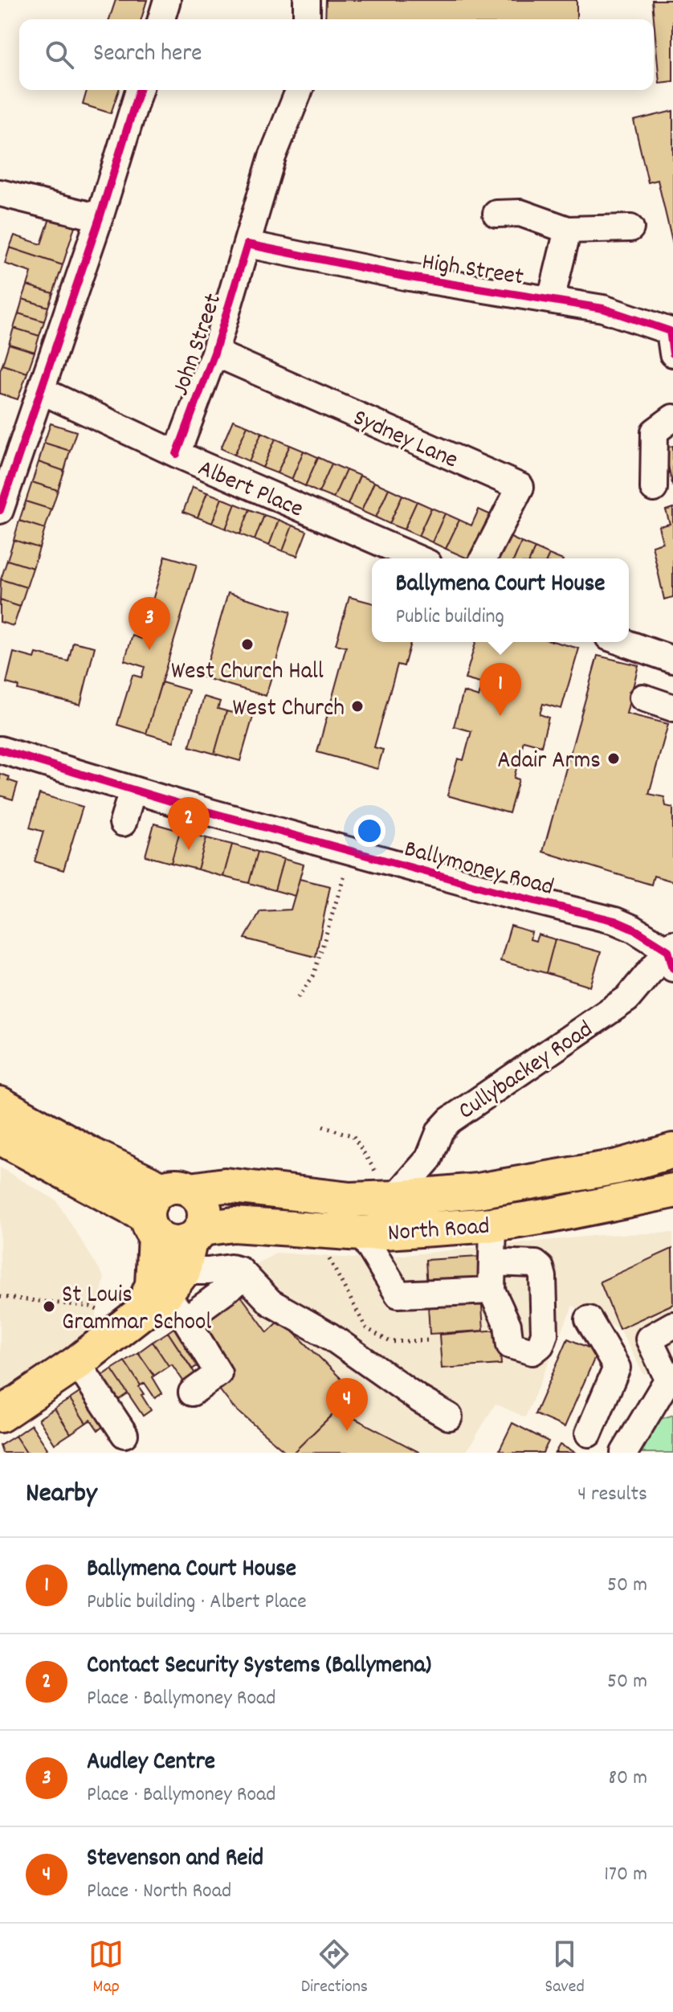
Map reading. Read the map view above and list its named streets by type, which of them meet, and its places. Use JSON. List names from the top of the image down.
{
  "streets": {
    "main road": ["North Road"],
    "street": [
      "High Street",
      "John Street",
      "Sydney Lane",
      "Albert Place",
      "Ballymoney Road",
      "Cullybackey Road"
    ]
  },
  "crossings": [
    ["High Street", "John Street"],
    ["John Street", "Sydney Lane"],
    ["John Street", "Albert Place"],
    ["Ballymoney Road", "Cullybackey Road"]
  ],
  "places": [
    "West Church Hall",
    "West Church",
    "Adair Arms",
    "St Louis Grammar School"
  ],
  "page": {
    "search": "Search here",
    "popup": ["Ballymena Court House", "Public building"],
    "pins": [
      "3",
      "1",
      "2",
      "4"
    ],
    "heading": ["Nearby", "4 results"],
    "list": [
      {
        "mark": "1",
        "name": "Ballymena Court House",
        "note": "Public building · Albert Place",
        "value": "50 m"
      },
      {
        "mark": "2",
        "name": "Contact Security Systems (Ballymena)",
        "note": "Place · Ballymoney Road",
        "value": "50 m"
      },
      {
        "mark": "3",
        "name": "Audley Centre",
        "note": "Place · Ballymoney Road",
        "value": "80 m"
      },
      {
        "mark": "4",
        "name": "Stevenson and Reid",
        "note": "Place · North Road",
        "value": "170 m"
      }
    ],
    "nav": ["Map", "Directions", "Saved"]
  }
}
